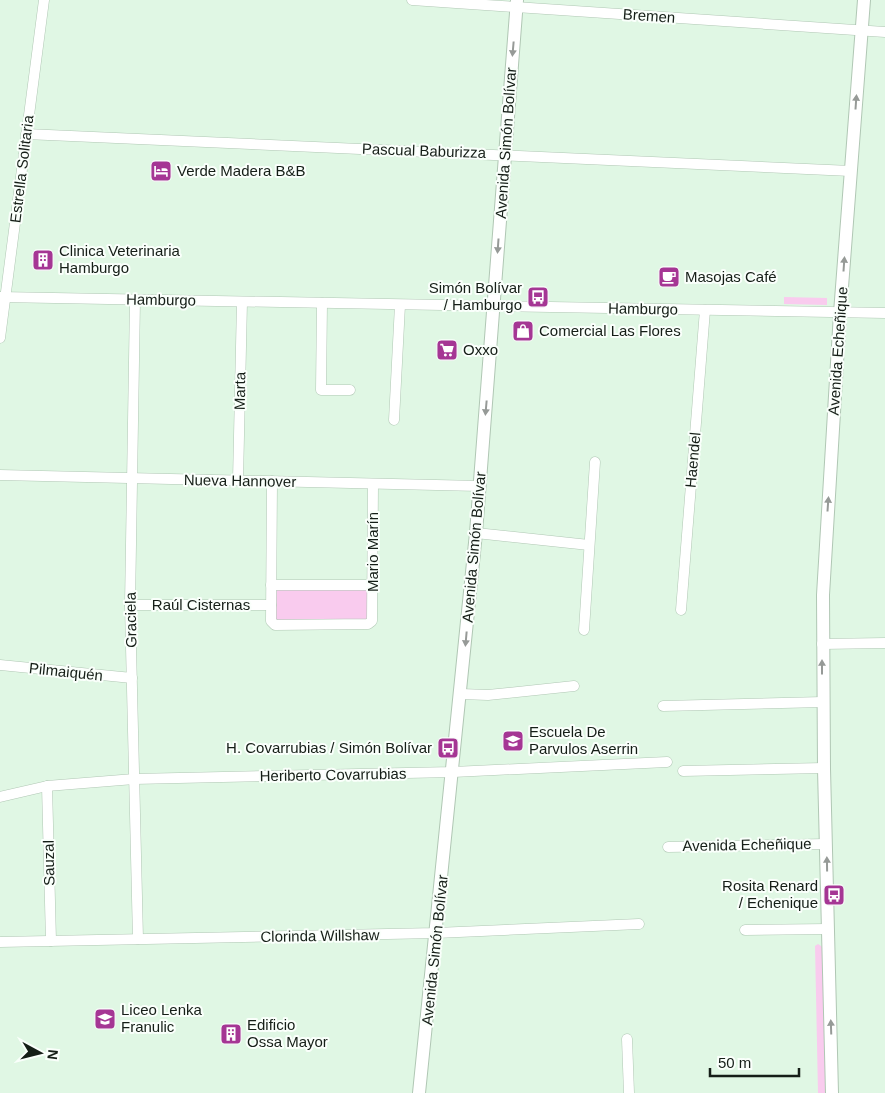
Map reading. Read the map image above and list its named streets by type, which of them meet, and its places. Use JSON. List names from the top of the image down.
{
  "streets": {
    "street": [
      "Bremen",
      "Avenida Simón Bolívar",
      "Pascual Baburizza",
      "Estrella Solitaria",
      "Hamburgo",
      "Avenida Echeñique",
      "Marta",
      "Haendel",
      "Nueva Hannover",
      "Mario Marín",
      "Raúl Cisternas",
      "Graciela",
      "Pilmaiquén",
      "Heriberto Covarrubias",
      "Sauzal",
      "Clorinda Willshaw"
    ]
  },
  "crossings": [
    ["Bremen", "Avenida Simón Bolívar"],
    ["Bremen", "Avenida Echeñique"],
    ["Avenida Simón Bolívar", "Pascual Baburizza"],
    ["Avenida Simón Bolívar", "Hamburgo"],
    ["Avenida Simón Bolívar", "Nueva Hannover"],
    ["Avenida Simón Bolívar", "Heriberto Covarrubias"],
    ["Avenida Simón Bolívar", "Clorinda Willshaw"],
    ["Pascual Baburizza", "Estrella Solitaria"],
    ["Pascual Baburizza", "Avenida Echeñique"],
    ["Estrella Solitaria", "Hamburgo"],
    ["Hamburgo", "Avenida Echeñique"],
    ["Hamburgo", "Marta"],
    ["Hamburgo", "Haendel"],
    ["Hamburgo", "Graciela"],
    ["Marta", "Nueva Hannover"],
    ["Nueva Hannover", "Mario Marín"],
    ["Nueva Hannover", "Graciela"],
    ["Mario Marín", "Raúl Cisternas"],
    ["Raúl Cisternas", "Graciela"],
    ["Graciela", "Pilmaiquén"],
    ["Graciela", "Heriberto Covarrubias"],
    ["Graciela", "Clorinda Willshaw"],
    ["Heriberto Covarrubias", "Sauzal"],
    ["Sauzal", "Clorinda Willshaw"]
  ],
  "one_way": ["Avenida Simón Bolívar", "Avenida Echeñique"],
  "places": {
    "hotel": ["Verde Madera B&B"],
    "building": ["Clinica Veterinaria Hamburgo", "Edificio Ossa Mayor"],
    "cafe": ["Masojas Café"],
    "bus stop": ["Simón Bolívar / Hamburgo", "H. Covarrubias / Simón Bolívar", "Rosita Renard / Echenique"],
    "shop": ["Comercial Las Flores"],
    "supermarket": ["Oxxo"],
    "school or university": ["Escuela De Parvulos Aserrin", "Liceo Lenka Franulic"]
  },
  "scale_bar": "50 m",
  "north": "right"
}
